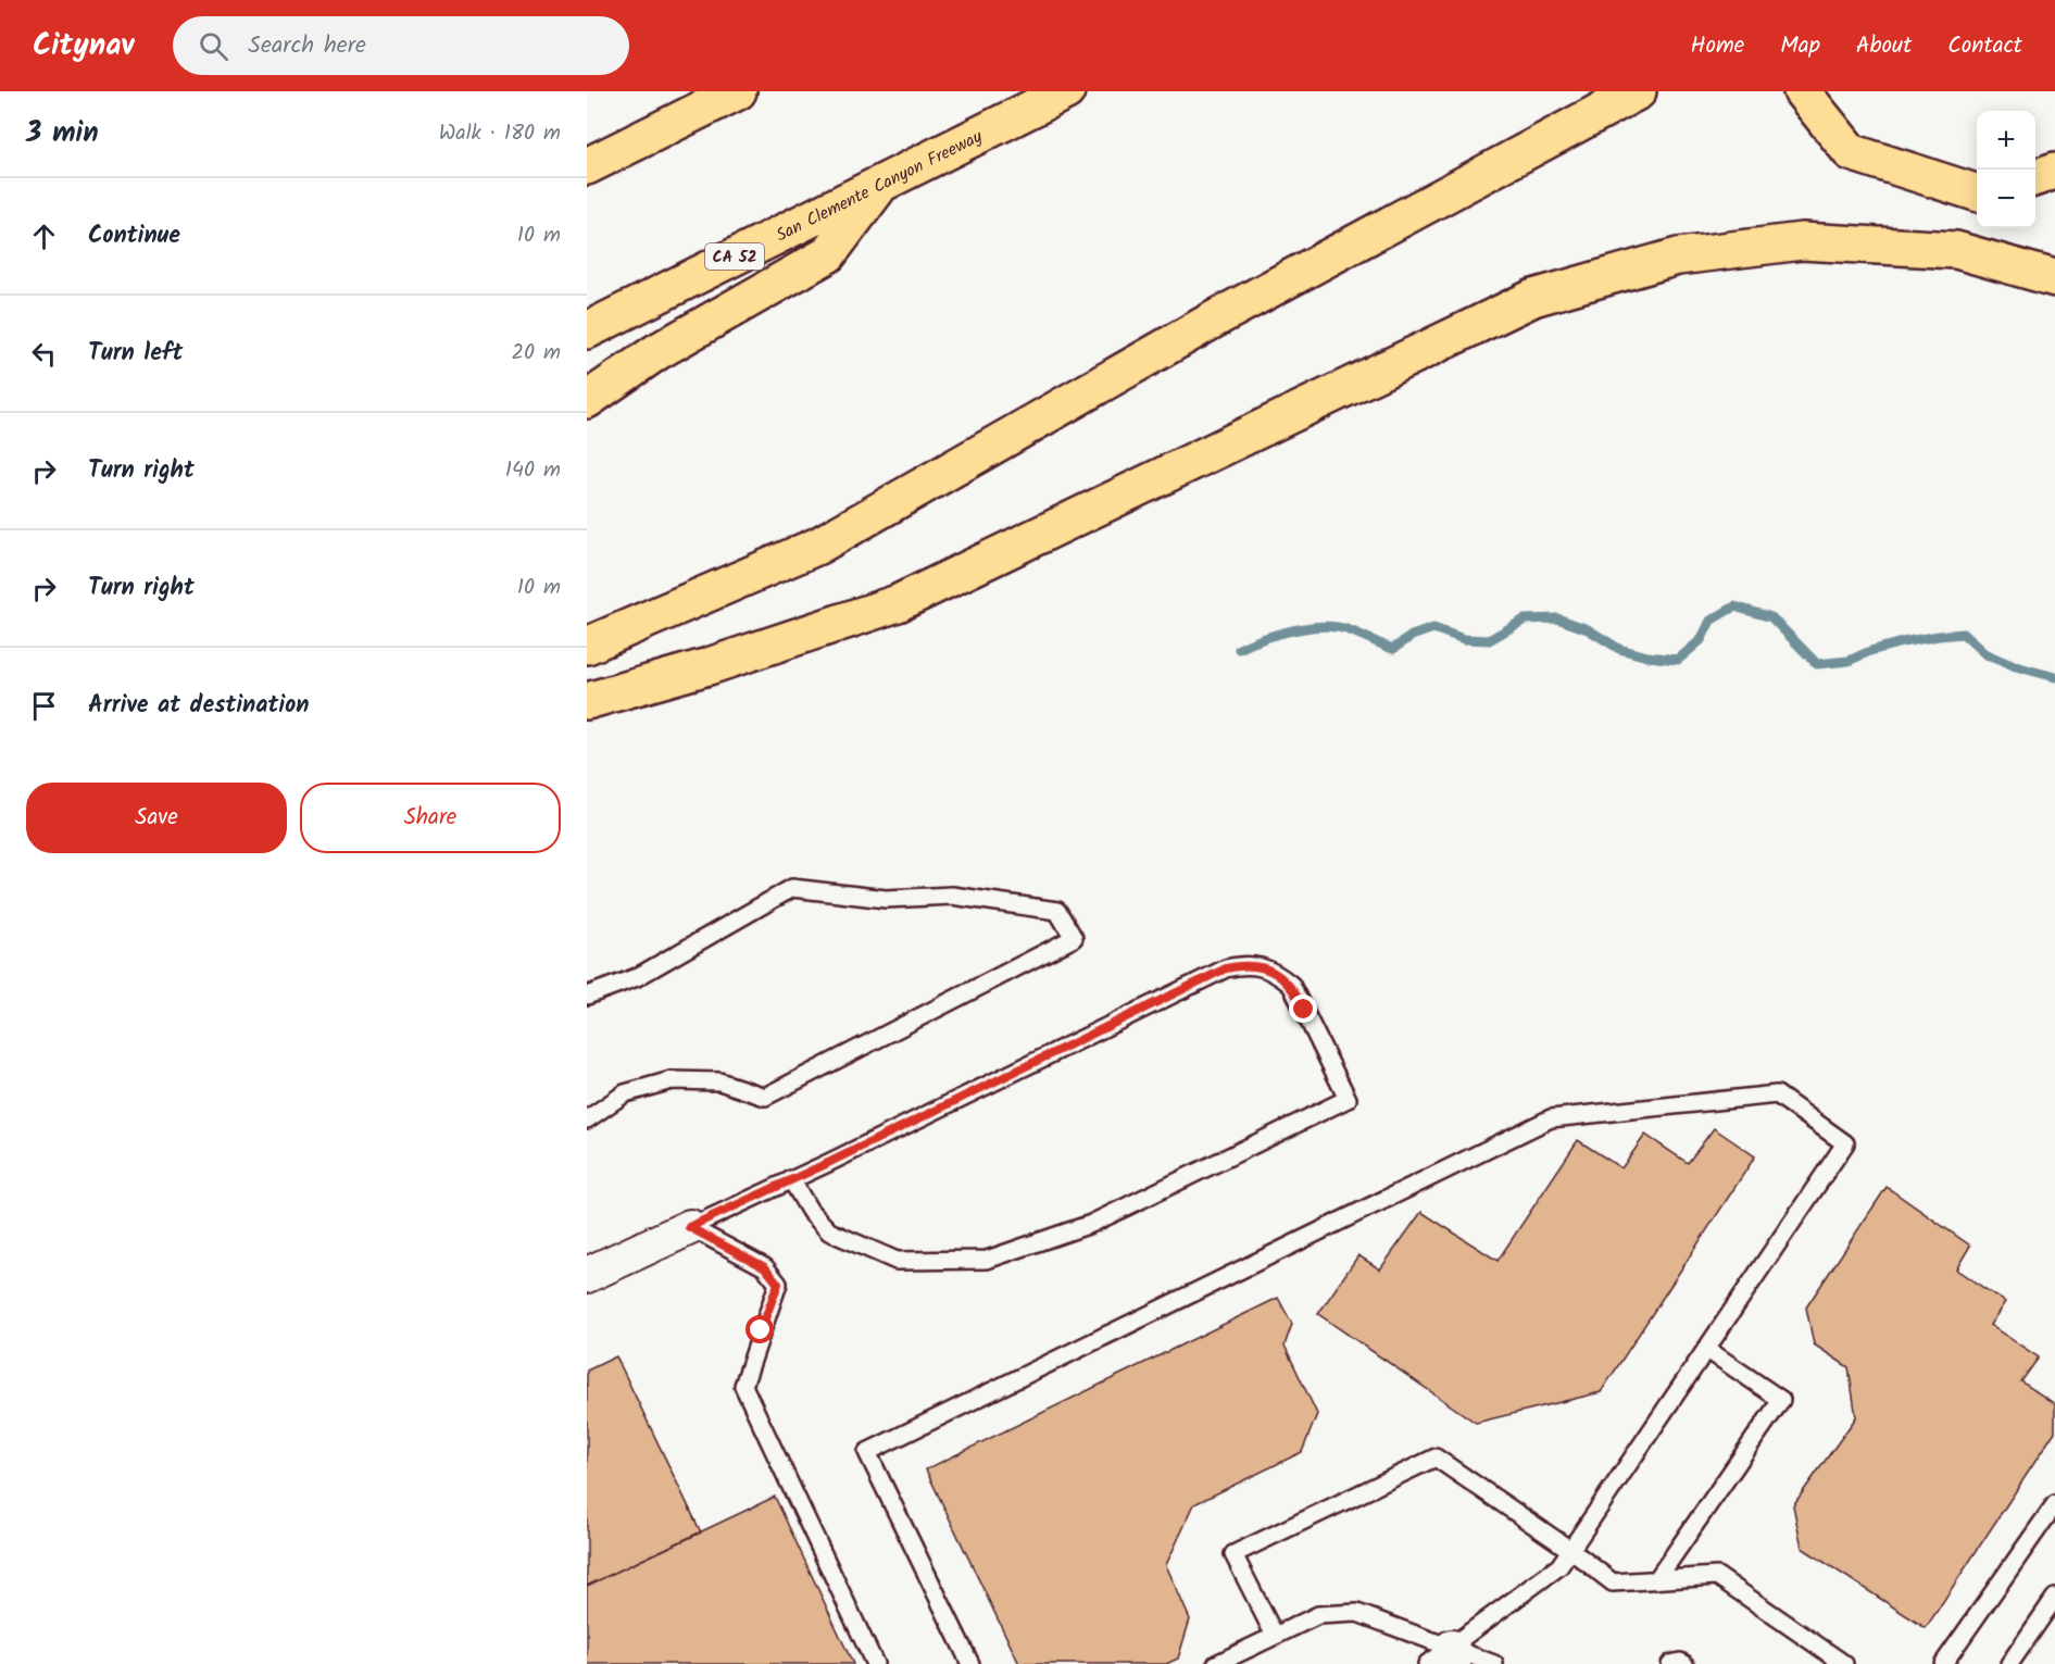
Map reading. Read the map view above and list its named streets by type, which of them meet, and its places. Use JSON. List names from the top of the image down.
{
  "streets": {
    "highway": ["San Clemente Canyon Freeway", "CA 52"]
  },
  "page": {
    "header": "Citynav",
    "search": "Search here",
    "nav": [
      "Home",
      "Map",
      "About",
      "Contact"
    ],
    "heading": ["3 min", "Walk · 180 m"],
    "map_buttons": ["+", "−"],
    "list": [
      ["Continue", "10 m"],
      ["Turn left", "20 m"],
      ["Turn right", "140 m"],
      ["Turn right", "10 m"],
      "Arrive at destination"
    ],
    "buttons": ["Save", "Share"]
  }
}
